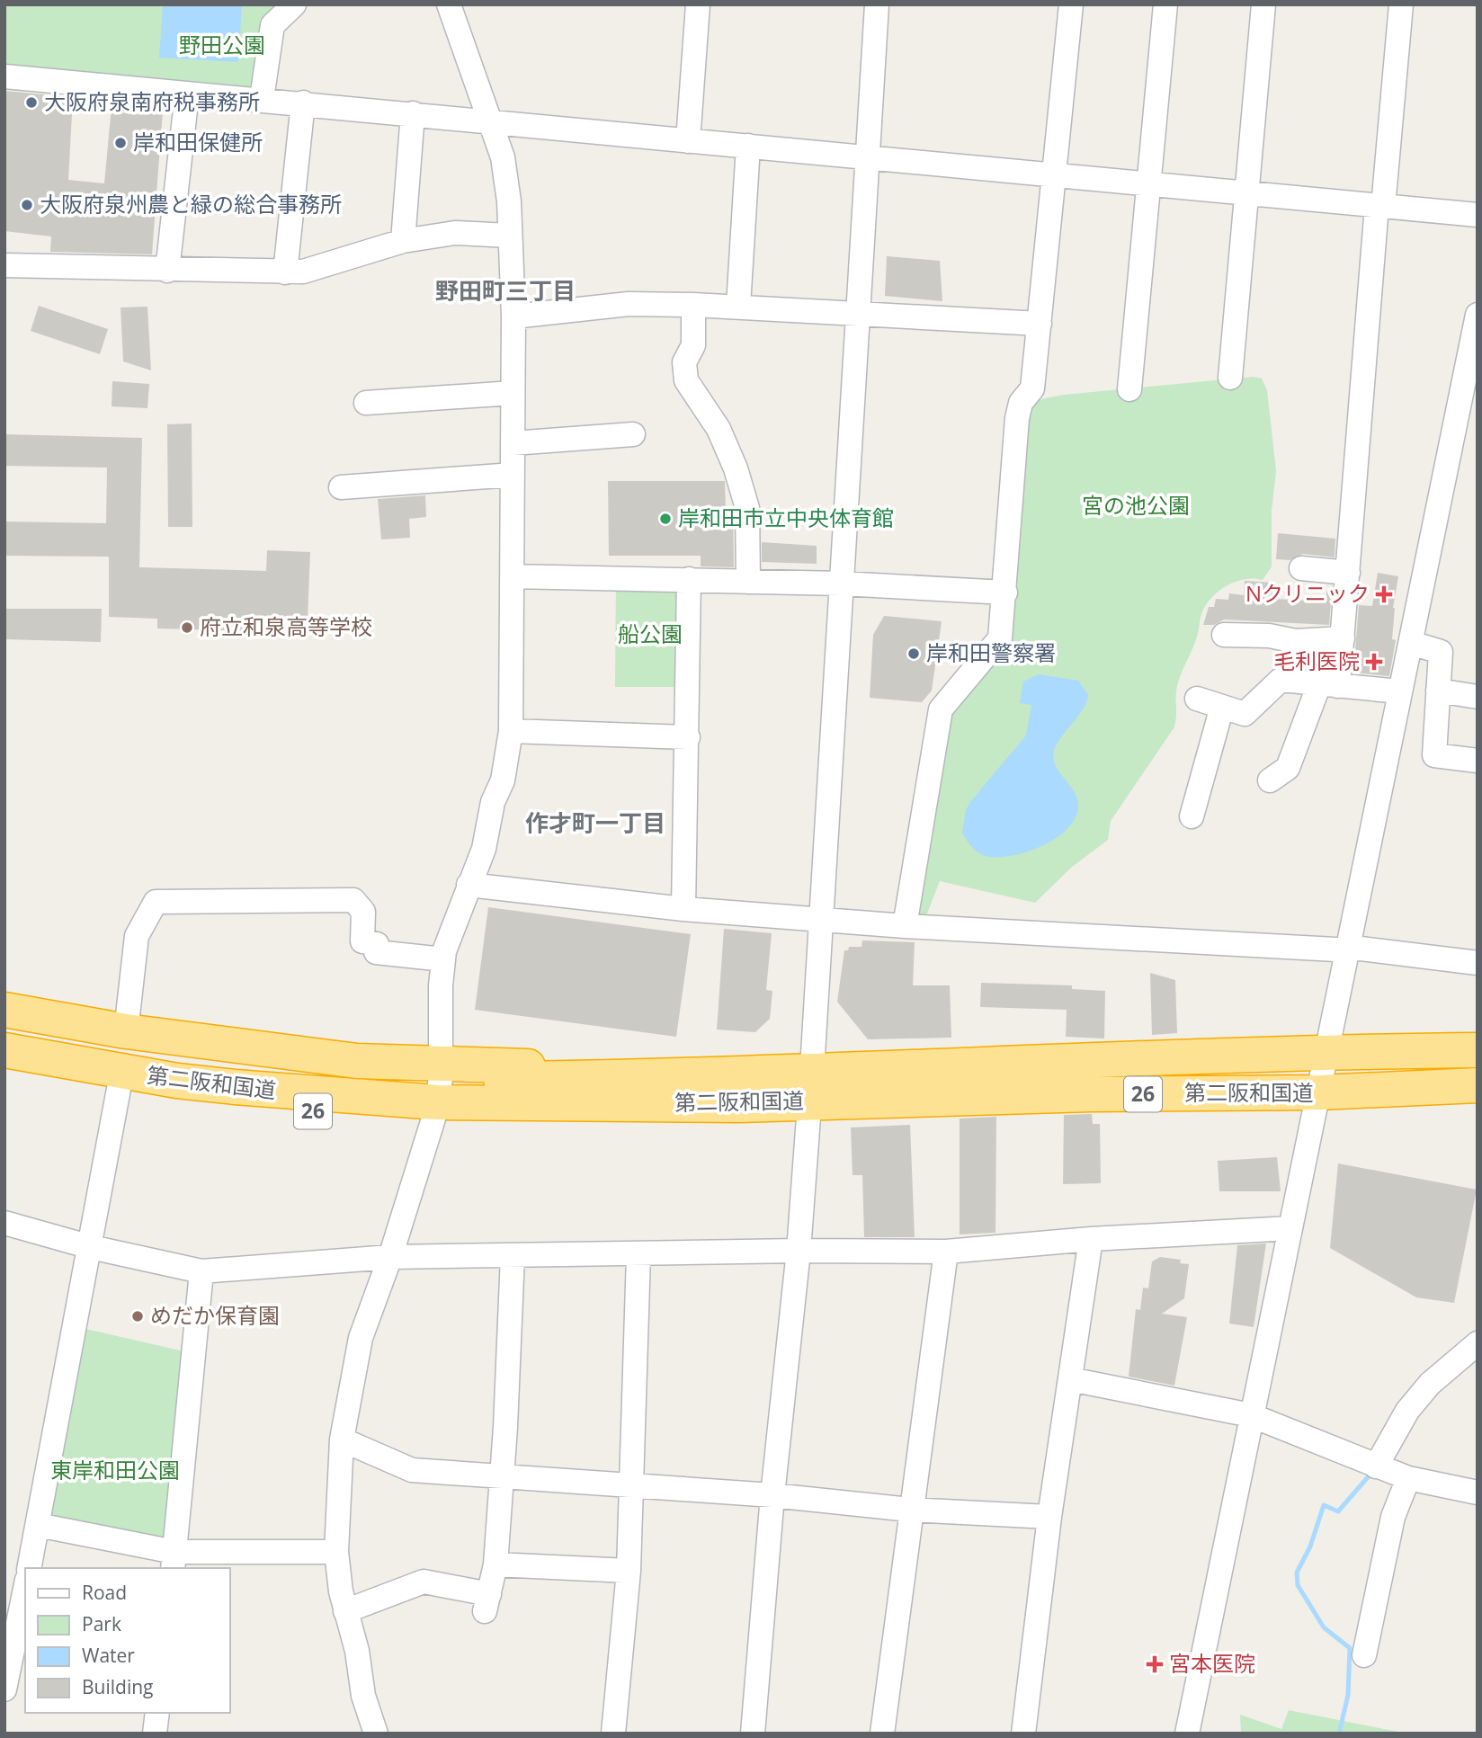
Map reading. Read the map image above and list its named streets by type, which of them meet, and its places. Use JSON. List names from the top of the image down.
{
  "streets": {
    "highway": ["第二阪和国道", "26"]
  },
  "crossings": [
    ["第二阪和国道", "26"]
  ],
  "districts": ["野田町三丁目", "作才町一丁目"],
  "parks": [
    "野田公園",
    "宮の池公園",
    "船公園",
    "東岸和田公園"
  ],
  "places": {
    "other": [
      "大阪府泉南府税事務所",
      "岸和田保健所",
      "大阪府泉州農と緑の総合事務所",
      "岸和田市立中央体育館",
      "府立和泉高等学校",
      "岸和田警察署",
      "めだか保育園"
    ],
    "health": ["Nクリニック", "毛利医院", "宮本医院"]
  },
  "legend": [
    "Road",
    "Park",
    "Water",
    "Building"
  ]
}
